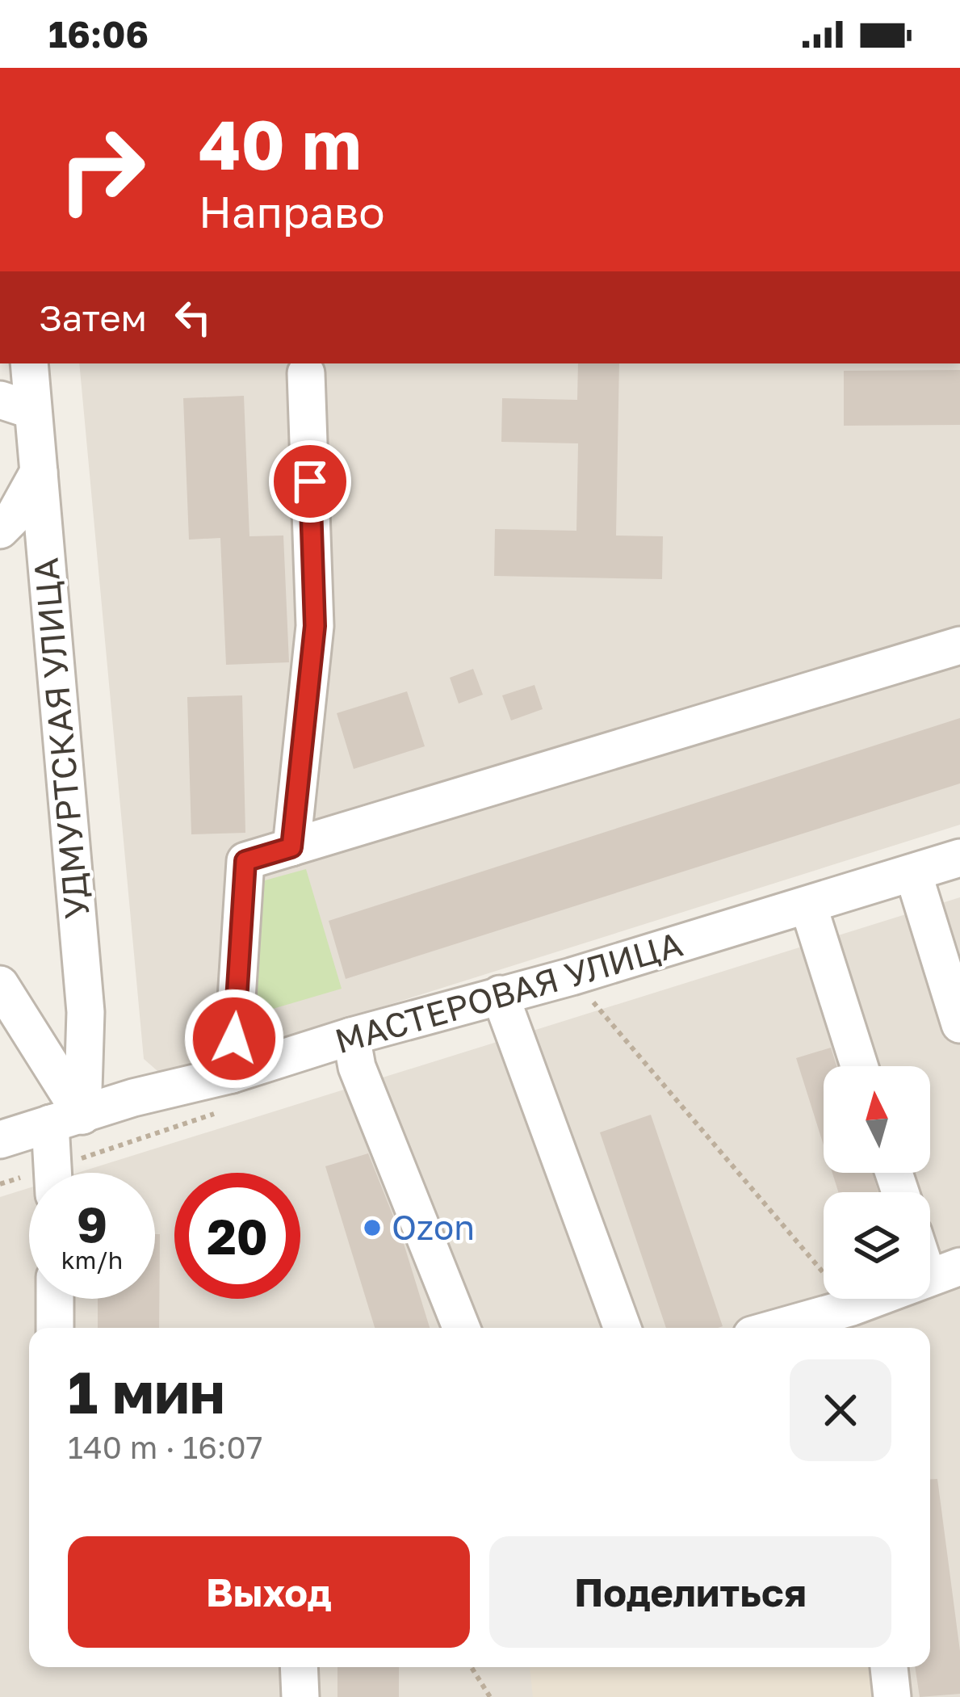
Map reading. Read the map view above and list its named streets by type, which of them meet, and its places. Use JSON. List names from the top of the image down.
{
  "streets": {
    "street": ["УДМУРТСКАЯ УЛИЦА", "МАСТЕРОВАЯ УЛИЦА"]
  },
  "crossings": [
    ["УДМУРТСКАЯ УЛИЦА", "МАСТЕРОВАЯ УЛИЦА"]
  ],
  "places": ["Ozon"],
  "north": "top",
  "page": {
    "status": "16:06",
    "turn": ["40 m", "Направо"],
    "then": "Затем",
    "speed": "9 km/h",
    "limit": "20",
    "heading": ["1 мин", "140 m · 16:07"],
    "buttons": ["Выход", "Поделиться"]
  }
}
